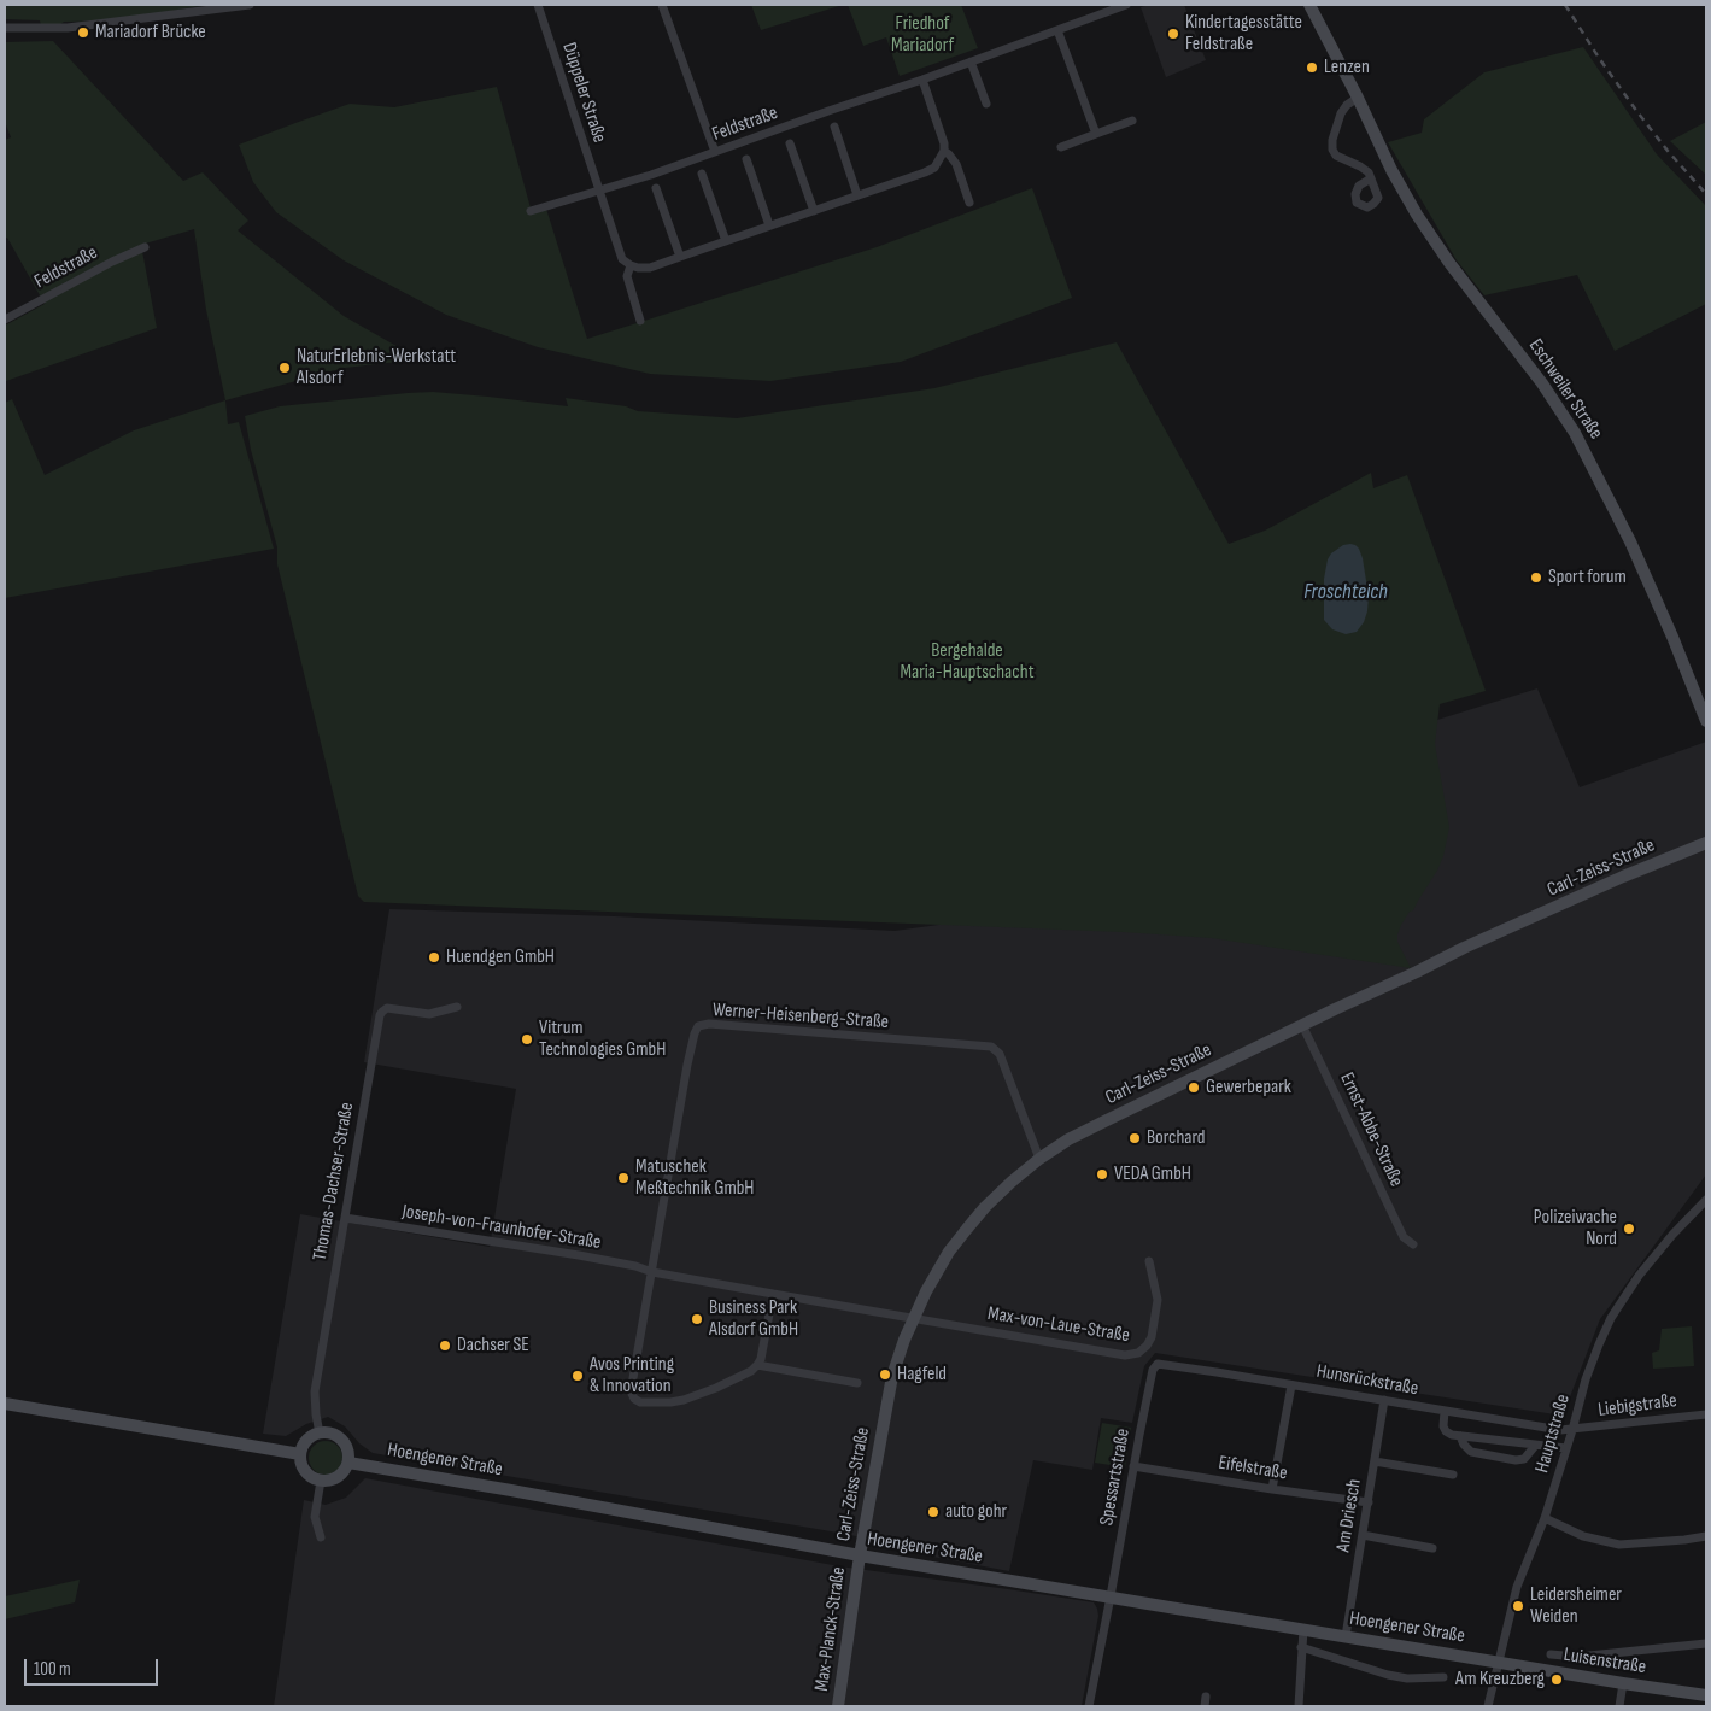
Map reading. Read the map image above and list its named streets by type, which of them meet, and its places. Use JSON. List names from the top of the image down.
{
  "streets": {
    "street": [
      "Düppeler Straße",
      "Feldstraße",
      "Eschweiler Straße",
      "Carl-Zeiss-Straße",
      "Werner-Heisenberg-Straße",
      "Ernst-Abbe-Straße",
      "Thomas-Dachser-Straße",
      "Joseph-von-Fraunhofer-Straße",
      "Max-von-Laue-Straße",
      "Hunsrückstraße",
      "Liebigstraße",
      "Hauptstraße",
      "Hoengener Straße",
      "Eifelstraße",
      "Spessartstraße",
      "Am Driesch",
      "Max-Planck-Straße",
      "Luisenstraße"
    ]
  },
  "crossings": [
    ["Düppeler Straße", "Feldstraße"],
    ["Carl-Zeiss-Straße", "Werner-Heisenberg-Straße"],
    ["Carl-Zeiss-Straße", "Ernst-Abbe-Straße"],
    ["Carl-Zeiss-Straße", "Joseph-von-Fraunhofer-Straße"],
    ["Carl-Zeiss-Straße", "Max-von-Laue-Straße"],
    ["Carl-Zeiss-Straße", "Hoengener Straße"],
    ["Carl-Zeiss-Straße", "Max-Planck-Straße"],
    ["Werner-Heisenberg-Straße", "Joseph-von-Fraunhofer-Straße"],
    ["Thomas-Dachser-Straße", "Joseph-von-Fraunhofer-Straße"],
    ["Thomas-Dachser-Straße", "Hoengener Straße"],
    ["Joseph-von-Fraunhofer-Straße", "Max-von-Laue-Straße"],
    ["Hunsrückstraße", "Liebigstraße"],
    ["Hunsrückstraße", "Hauptstraße"],
    ["Hunsrückstraße", "Spessartstraße"],
    ["Hunsrückstraße", "Am Driesch"],
    ["Liebigstraße", "Hauptstraße"],
    ["Hauptstraße", "Hoengener Straße"],
    ["Hauptstraße", "Luisenstraße"],
    ["Hoengener Straße", "Spessartstraße"],
    ["Hoengener Straße", "Am Driesch"],
    ["Hoengener Straße", "Max-Planck-Straße"],
    ["Hoengener Straße", "Luisenstraße"],
    ["Eifelstraße", "Spessartstraße"],
    ["Eifelstraße", "Am Driesch"]
  ],
  "water": ["Froschteich"],
  "parks": ["Friedhof Mariadorf", "Bergehalde Maria-Hauptschacht"],
  "places": [
    "Mariadorf Brücke",
    "Kindertagesstätte Feldstraße",
    "Lenzen",
    "NaturErlebnis-Werkstatt Alsdorf",
    "Sport forum",
    "Huendgen GmbH",
    "Vitrum Technologies GmbH",
    "Gewerbepark",
    "Borchard",
    "VEDA GmbH",
    "Matuschek Meßtechnik GmbH",
    "Polizeiwache Nord",
    "Business Park Alsdorf GmbH",
    "Dachser SE",
    "Hagfeld",
    "Avos Printing & Innovation",
    "auto gohr",
    "Leidersheimer Weiden",
    "Am Kreuzberg"
  ],
  "scale_bar": "100 m"
}
